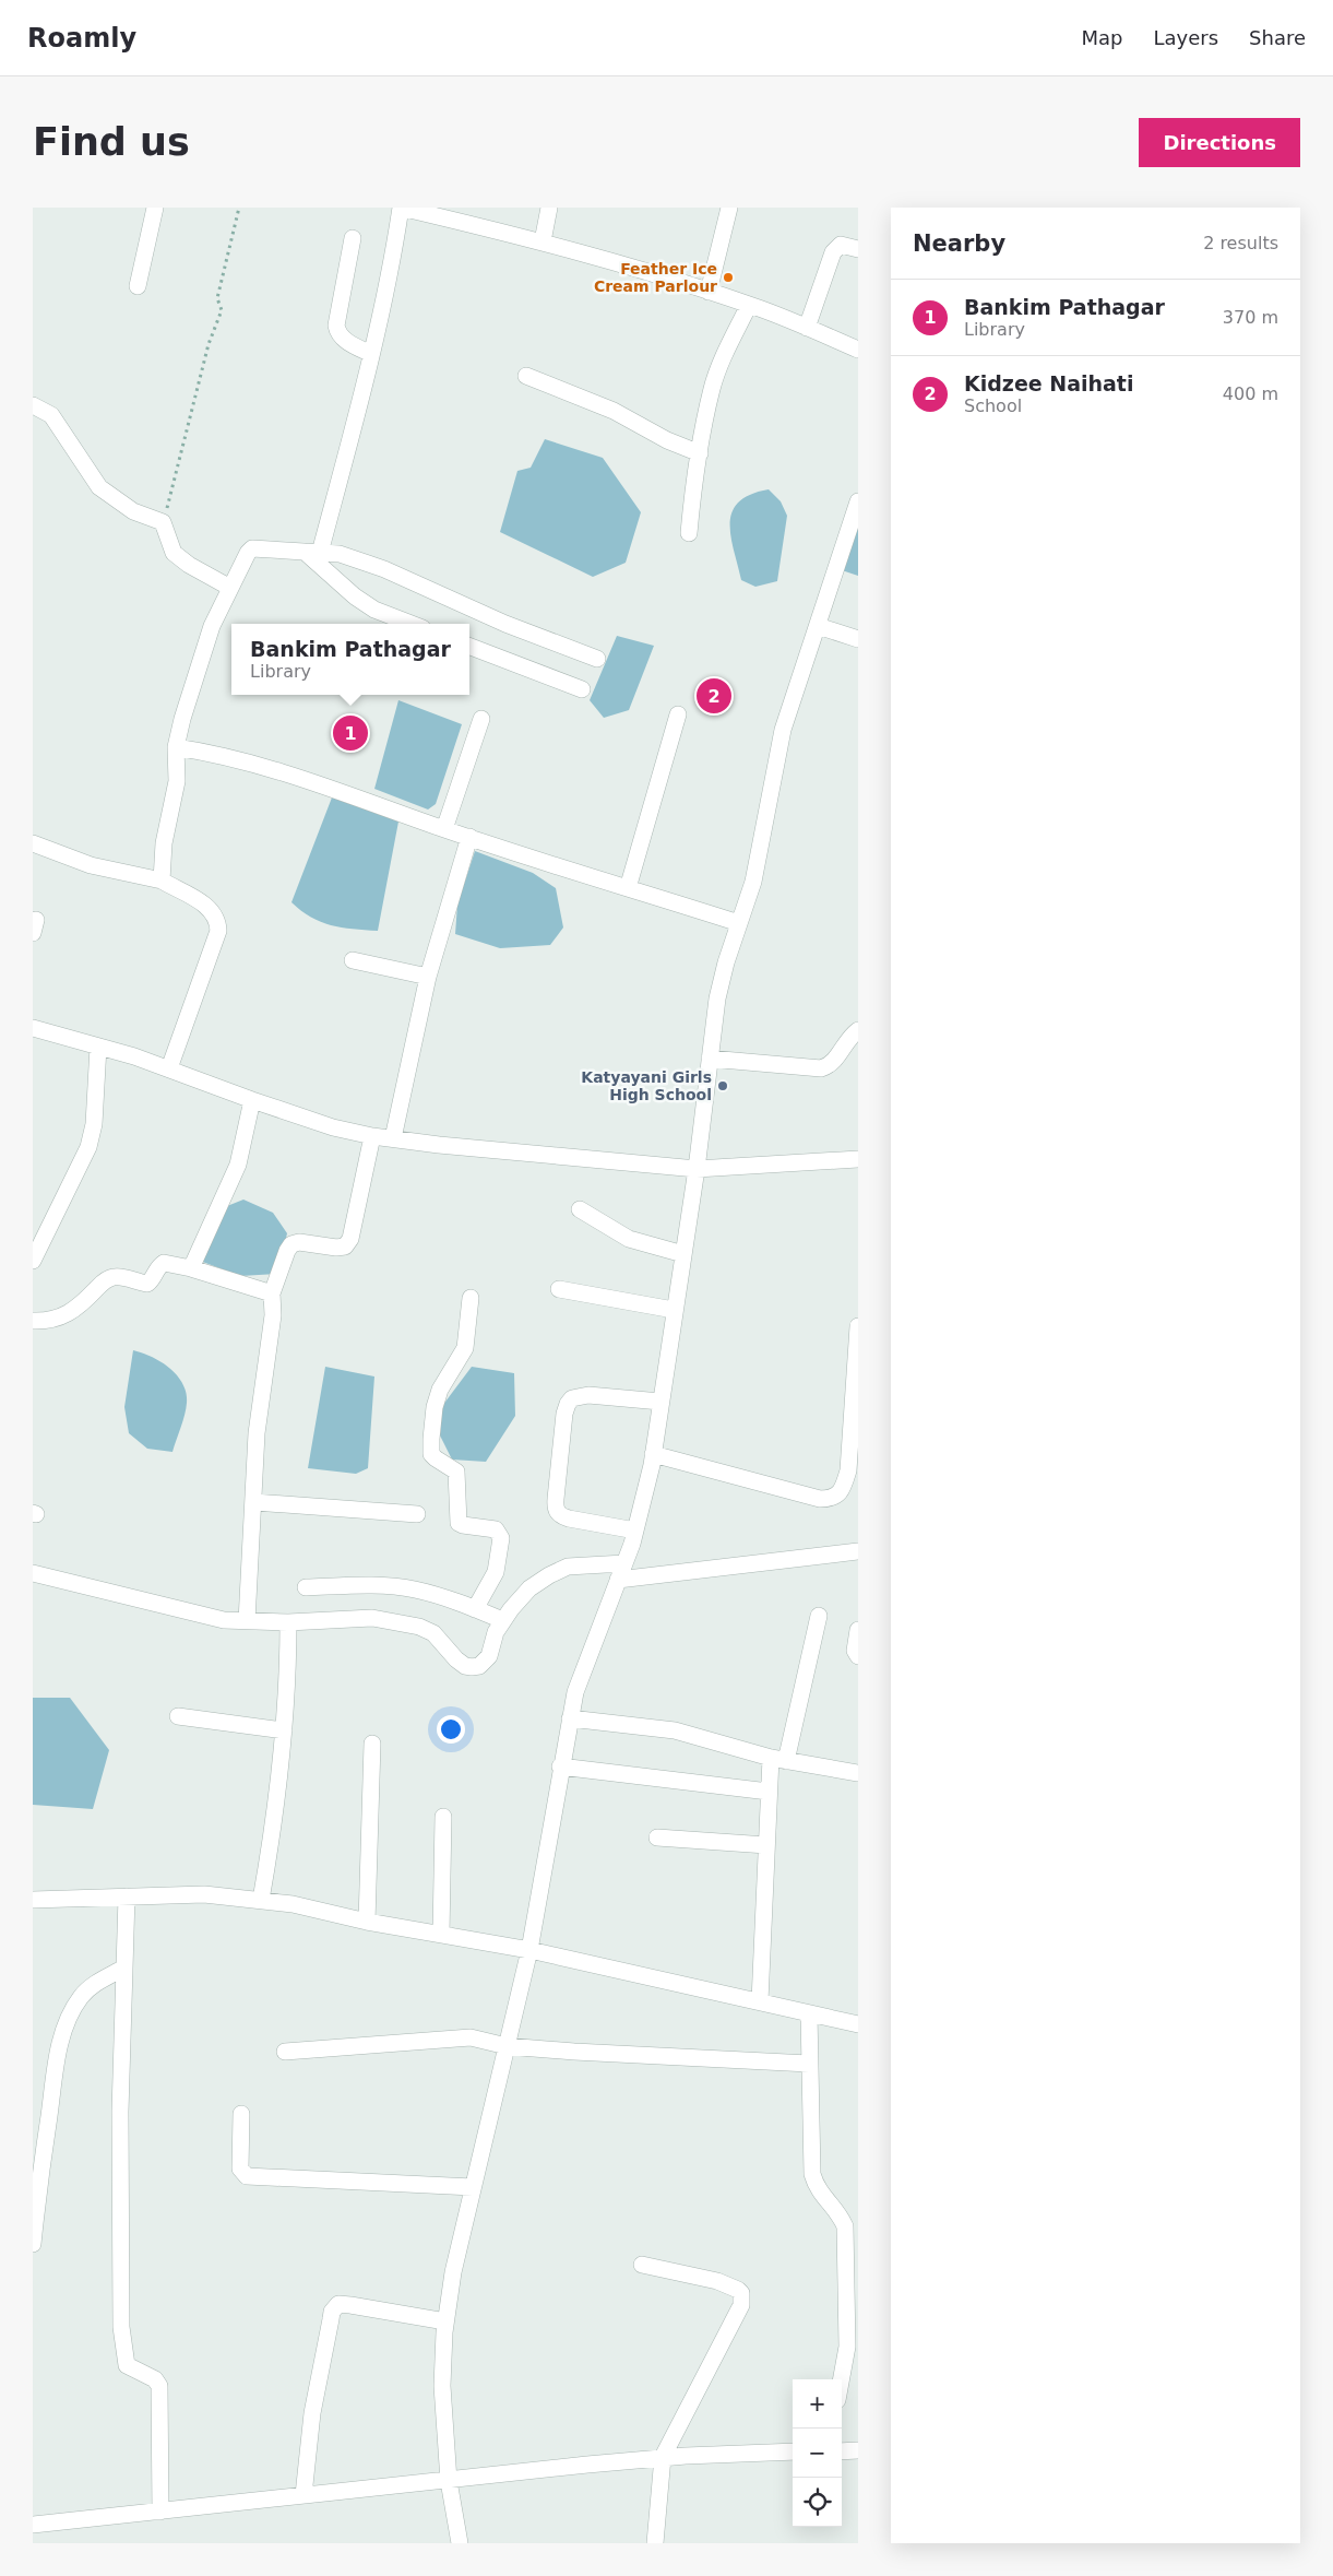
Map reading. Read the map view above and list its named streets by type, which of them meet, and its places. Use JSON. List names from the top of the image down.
{
  "places": ["Feather Ice Cream Parlour", "Katyayani Girls High School"],
  "page": {
    "header": "Roamly",
    "nav": ["Map", "Layers", "Share"],
    "buttons": "Directions",
    "title": "Find us",
    "heading": ["Nearby", "2 results"],
    "list": [
      {
        "mark": "1",
        "name": "Bankim Pathagar",
        "note": "Library",
        "value": "370 m"
      },
      {
        "mark": "2",
        "name": "Kidzee Naihati",
        "note": "School",
        "value": "400 m"
      }
    ],
    "popup": ["Bankim Pathagar", "Library"],
    "pins": ["2", "1"],
    "map_buttons": ["+", "−"]
  }
}
